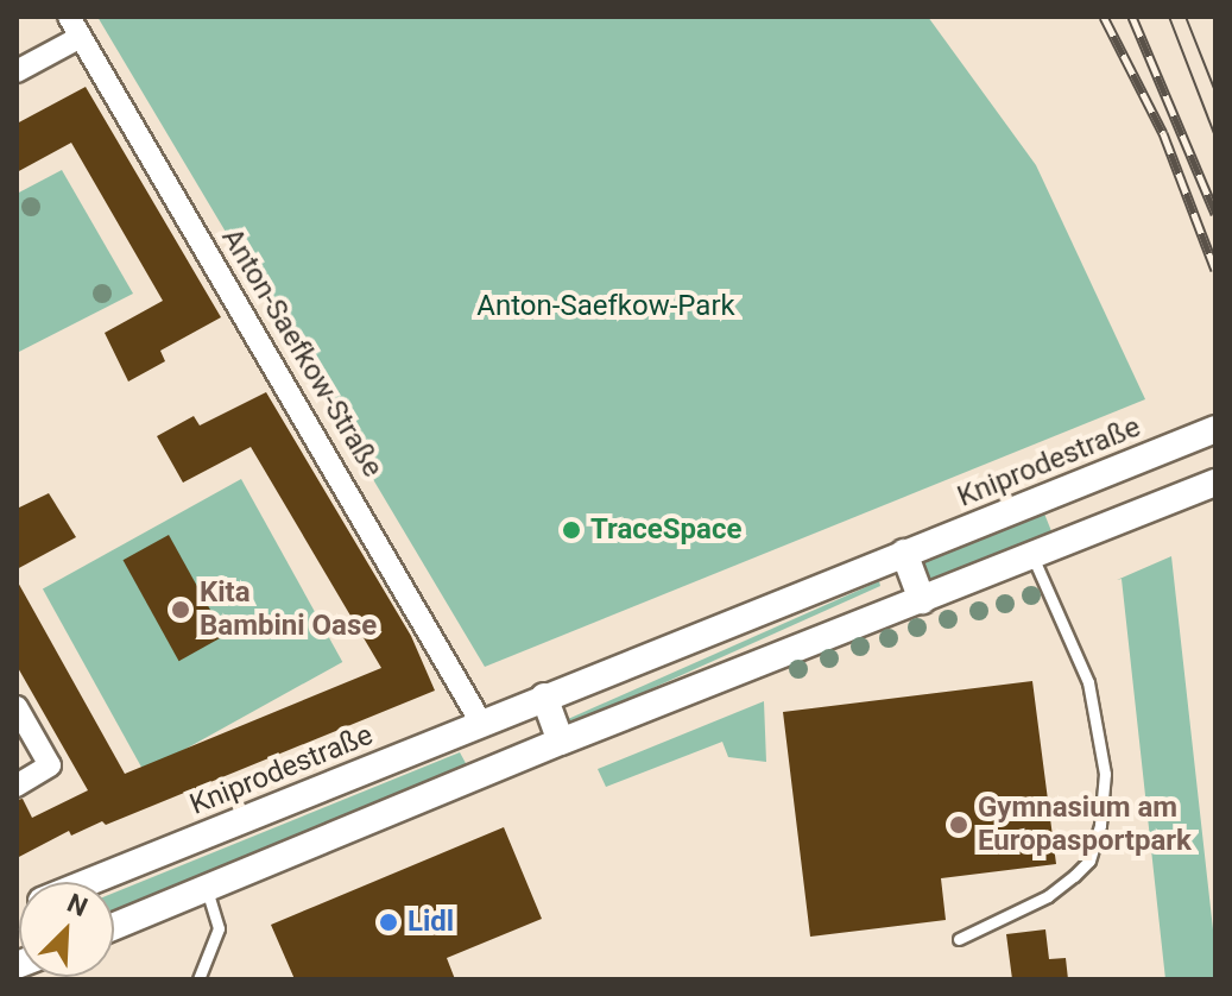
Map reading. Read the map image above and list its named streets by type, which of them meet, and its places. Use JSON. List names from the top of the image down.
{
  "streets": {
    "street": ["Anton-Saefkow-Straße", "Kniprodestraße"]
  },
  "crossings": [
    ["Anton-Saefkow-Straße", "Kniprodestraße"]
  ],
  "parks": ["Anton-Saefkow-Park"],
  "places": [
    "TraceSpace",
    "Kita Bambini Oase",
    "Gymnasium am Europasportpark",
    "Lidl"
  ],
  "north": "top right"
}
